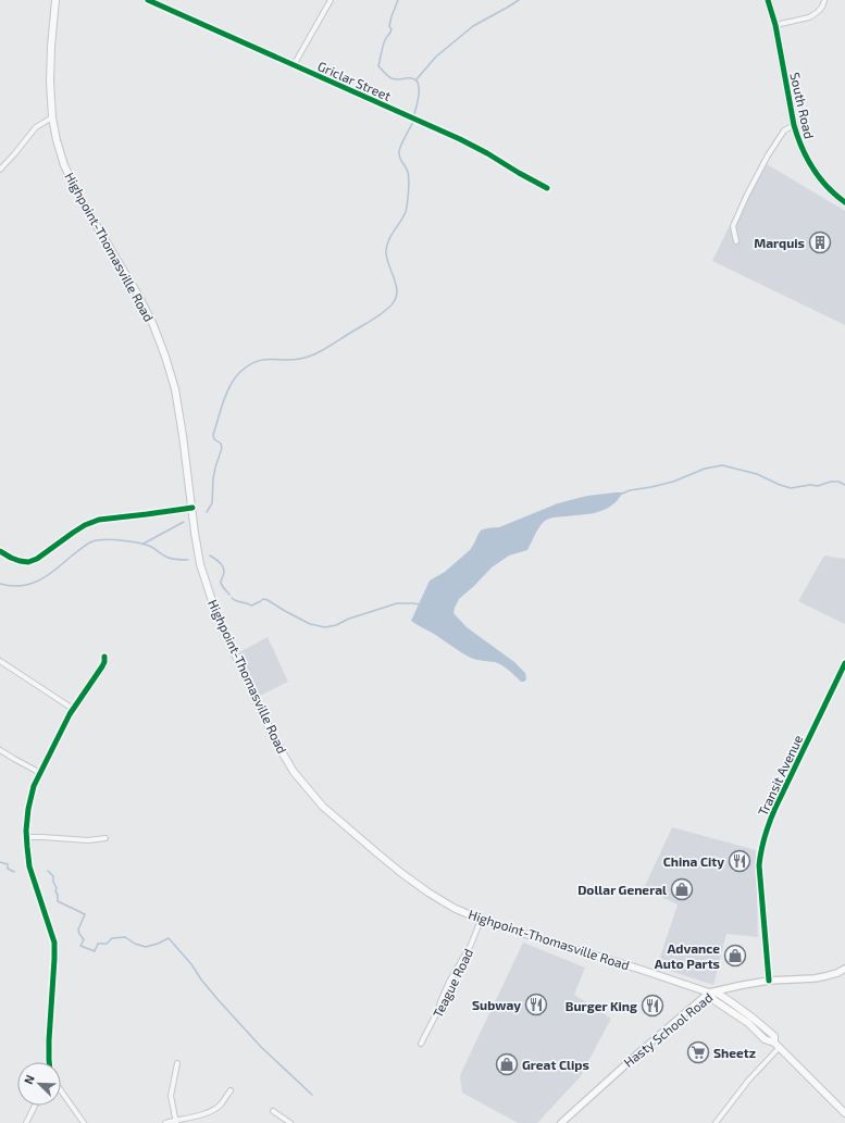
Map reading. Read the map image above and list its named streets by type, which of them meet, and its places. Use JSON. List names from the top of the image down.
{
  "streets": {
    "main road": ["Highpoint-Thomasville Road"],
    "street": [
      "Griclar Street",
      "South Road",
      "Transit Avenue",
      "Teague Road",
      "Hasty School Road"
    ]
  },
  "crossings": [
    ["Highpoint-Thomasville Road", "Teague Road"],
    ["Highpoint-Thomasville Road", "Hasty School Road"],
    ["Transit Avenue", "Hasty School Road"]
  ],
  "places": {
    "building": ["Marquis"],
    "restaurant": ["China City", "Subway", "Burger King"],
    "shop": ["Dollar General", "Advance Auto Parts", "Great Clips"],
    "supermarket": ["Sheetz"]
  },
  "north": "top left"
}
